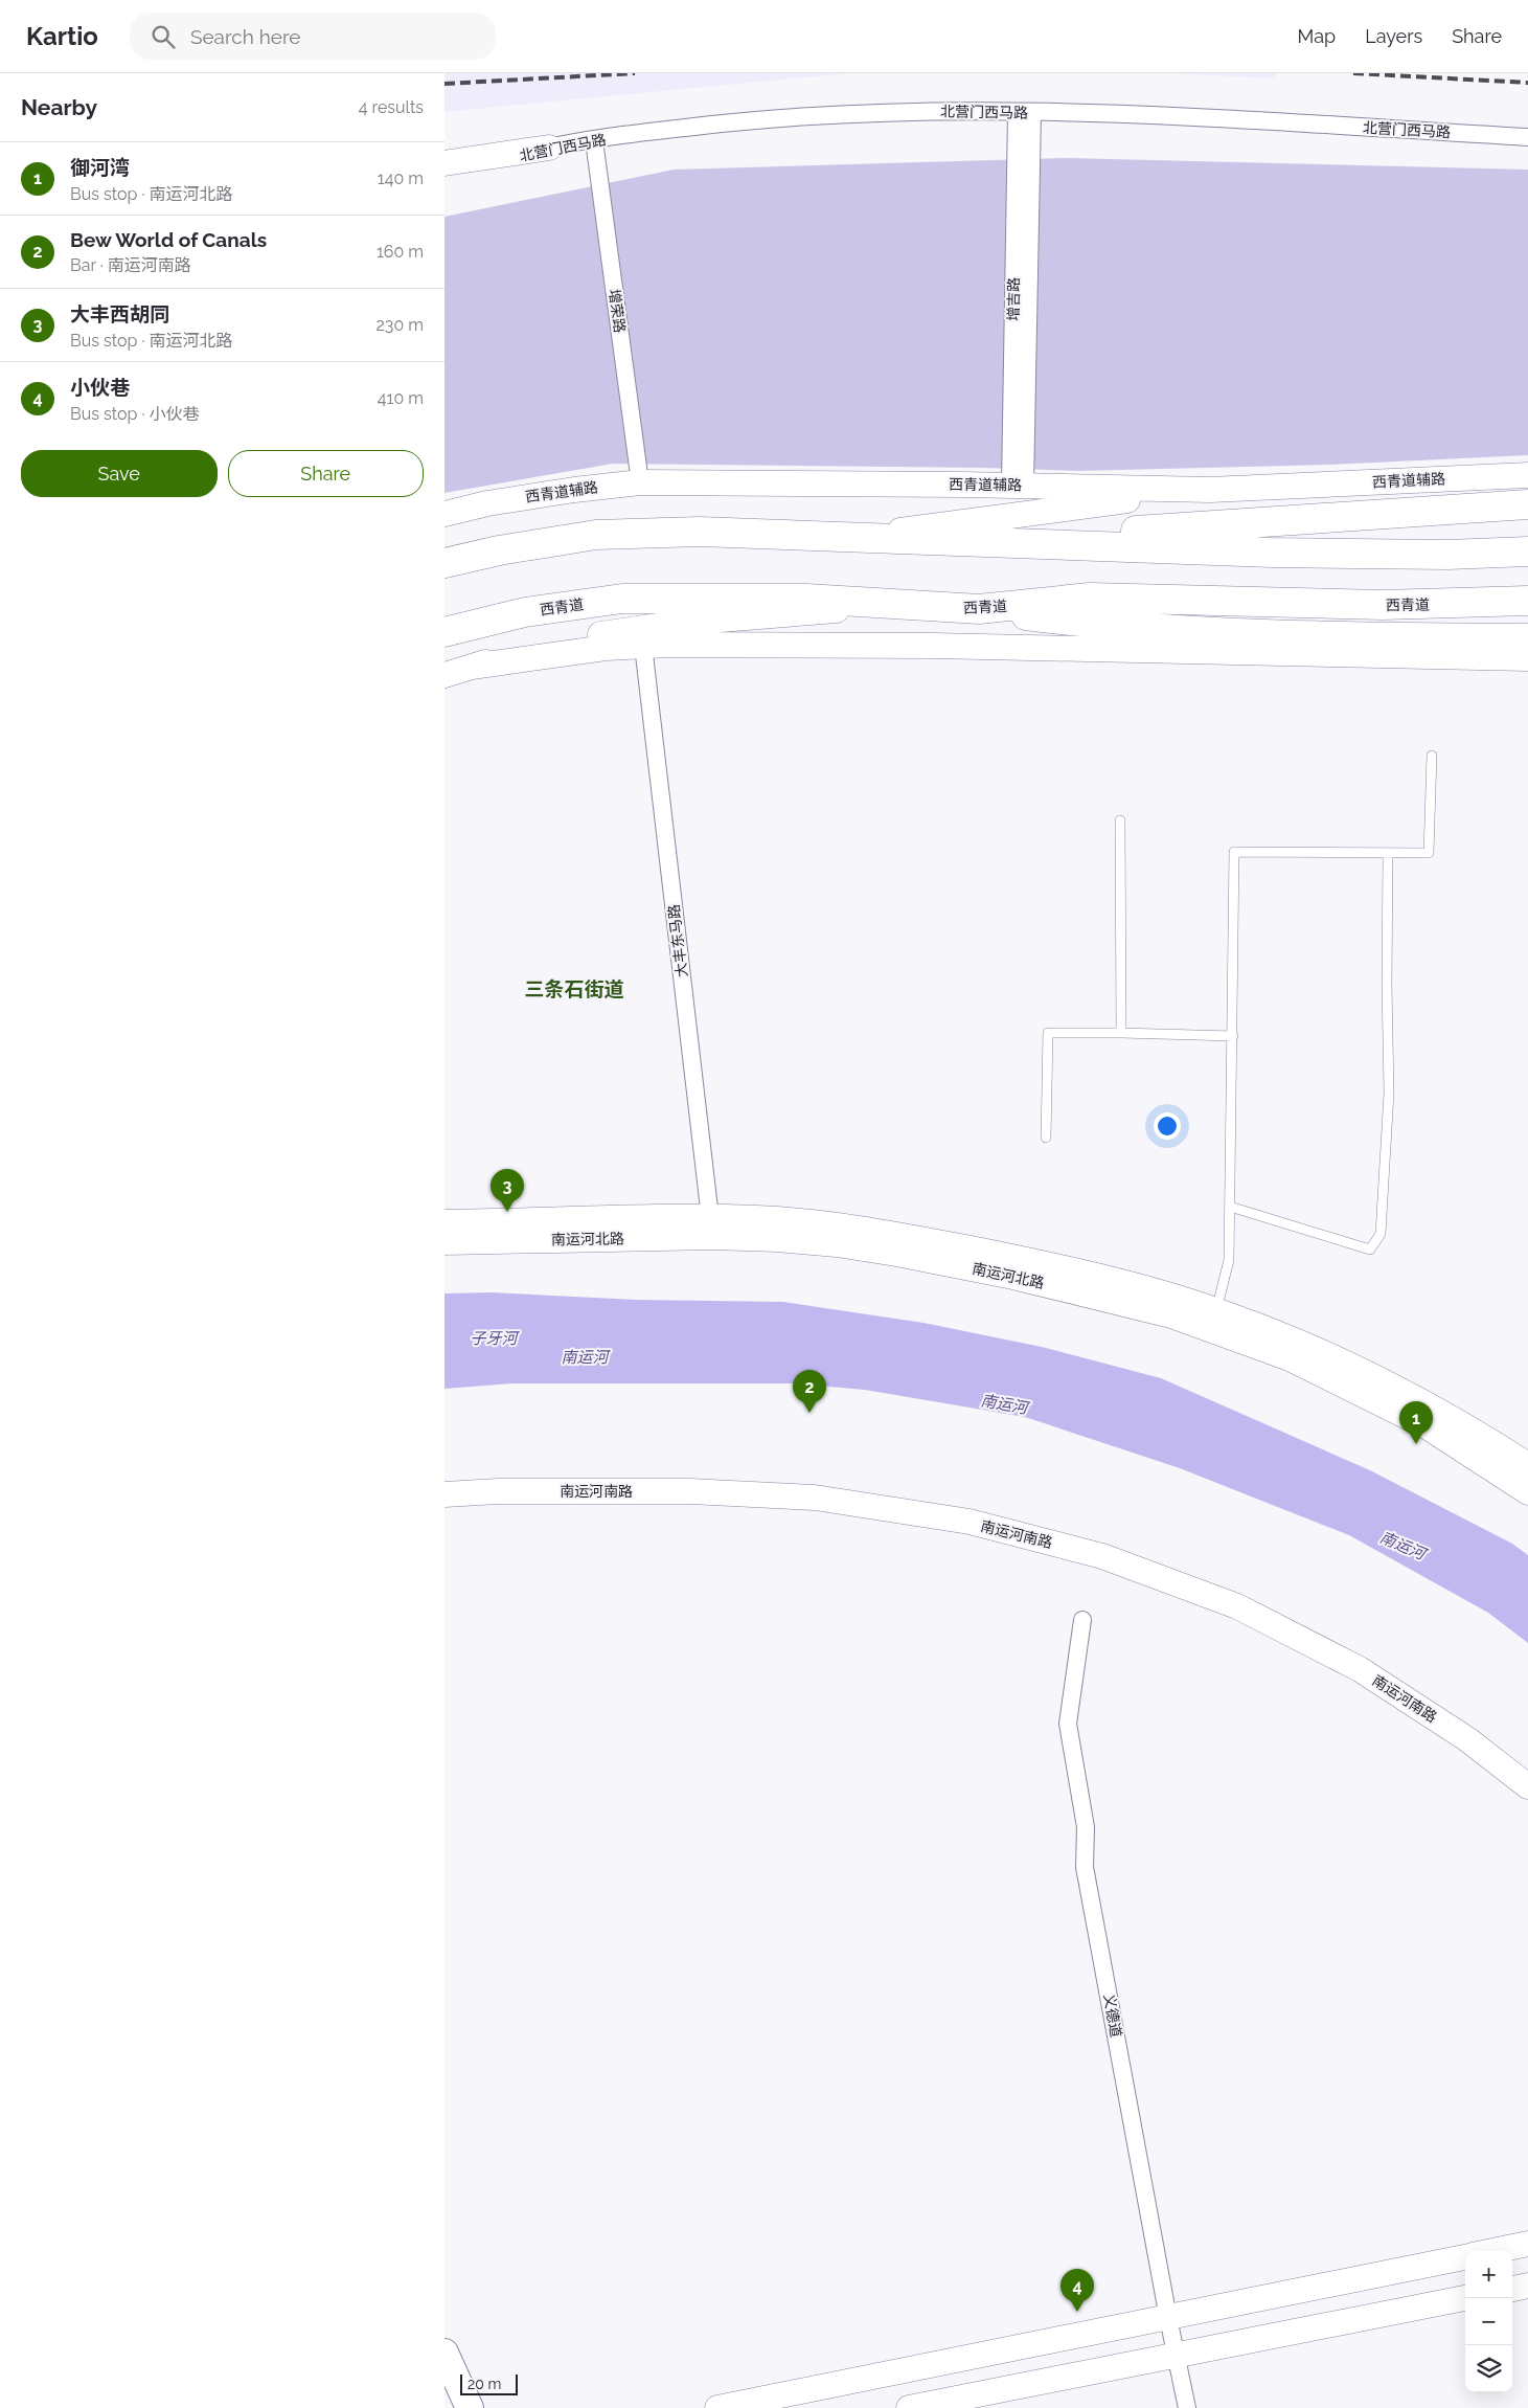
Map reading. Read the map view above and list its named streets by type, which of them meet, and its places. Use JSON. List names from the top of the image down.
{
  "streets": {
    "highway": ["西青道"],
    "street": [
      "北营门西马路",
      "增吉路",
      "增荣路",
      "西青道辅路",
      "大丰东马路",
      "南运河北路",
      "南运河南路",
      "义德道"
    ]
  },
  "crossings": [
    ["北营门西马路", "增吉路"],
    ["北营门西马路", "增荣路"],
    ["增吉路", "西青道辅路"],
    ["增荣路", "西青道辅路"],
    ["大丰东马路", "南运河北路"]
  ],
  "districts": ["三条石街道"],
  "water": ["子牙河", "南运河"],
  "scale_bar": "20 m",
  "page": {
    "header": "Kartio",
    "search": "Search here",
    "nav": ["Map", "Layers", "Share"],
    "heading": ["Nearby", "4 results"],
    "list": [
      {
        "mark": "1",
        "name": "御河湾",
        "note": "Bus stop · 南运河北路",
        "value": "140 m"
      },
      {
        "mark": "2",
        "name": "Bew World of Canals",
        "note": "Bar · 南运河南路",
        "value": "160 m"
      },
      {
        "mark": "3",
        "name": "大丰西胡同",
        "note": "Bus stop · 南运河北路",
        "value": "230 m"
      },
      {
        "mark": "4",
        "name": "小伙巷",
        "note": "Bus stop · 小伙巷",
        "value": "410 m"
      }
    ],
    "buttons": ["Save", "Share"],
    "pins": [
      "3",
      "2",
      "1",
      "4"
    ],
    "map_buttons": ["+", "−"],
    "scale": "20 m"
  }
}
